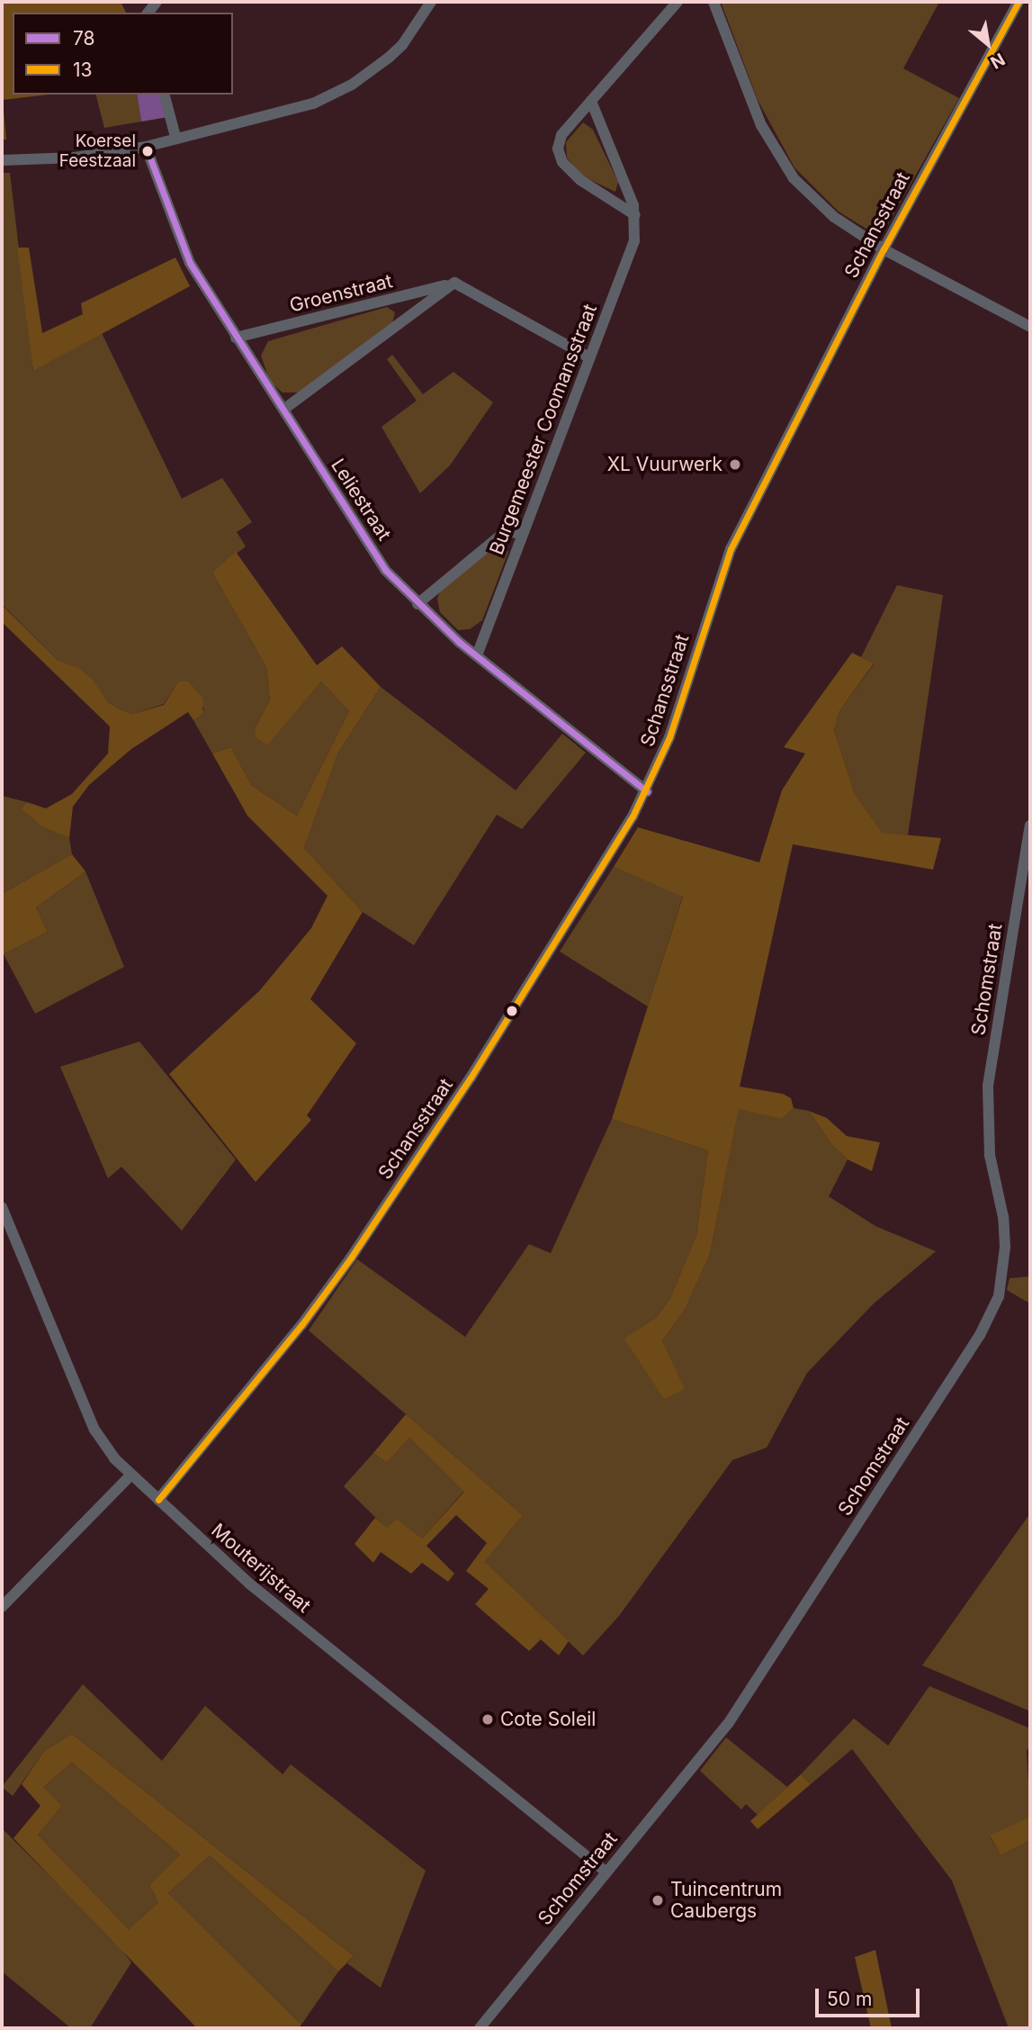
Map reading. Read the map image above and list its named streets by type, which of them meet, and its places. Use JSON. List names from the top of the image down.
{
  "streets": {
    "street": [
      "Schansstraat",
      "Groenstraat",
      "Burgemeester Coomansstraat",
      "Leliestraat",
      "Schomstraat",
      "Mouterijstraat"
    ]
  },
  "crossings": [
    ["Schansstraat", "Leliestraat"],
    ["Schansstraat", "Mouterijstraat"],
    ["Groenstraat", "Leliestraat"],
    ["Burgemeester Coomansstraat", "Leliestraat"],
    ["Schomstraat", "Mouterijstraat"]
  ],
  "places": [
    "Koersel Feestzaal",
    "XL Vuurwerk",
    "Cote Soleil",
    "Tuincentrum Caubergs"
  ],
  "lines": ["transit line 13", "transit line 78"],
  "legend": ["78", "13"],
  "scale_bar": "50 m",
  "north": "bottom right"
}
